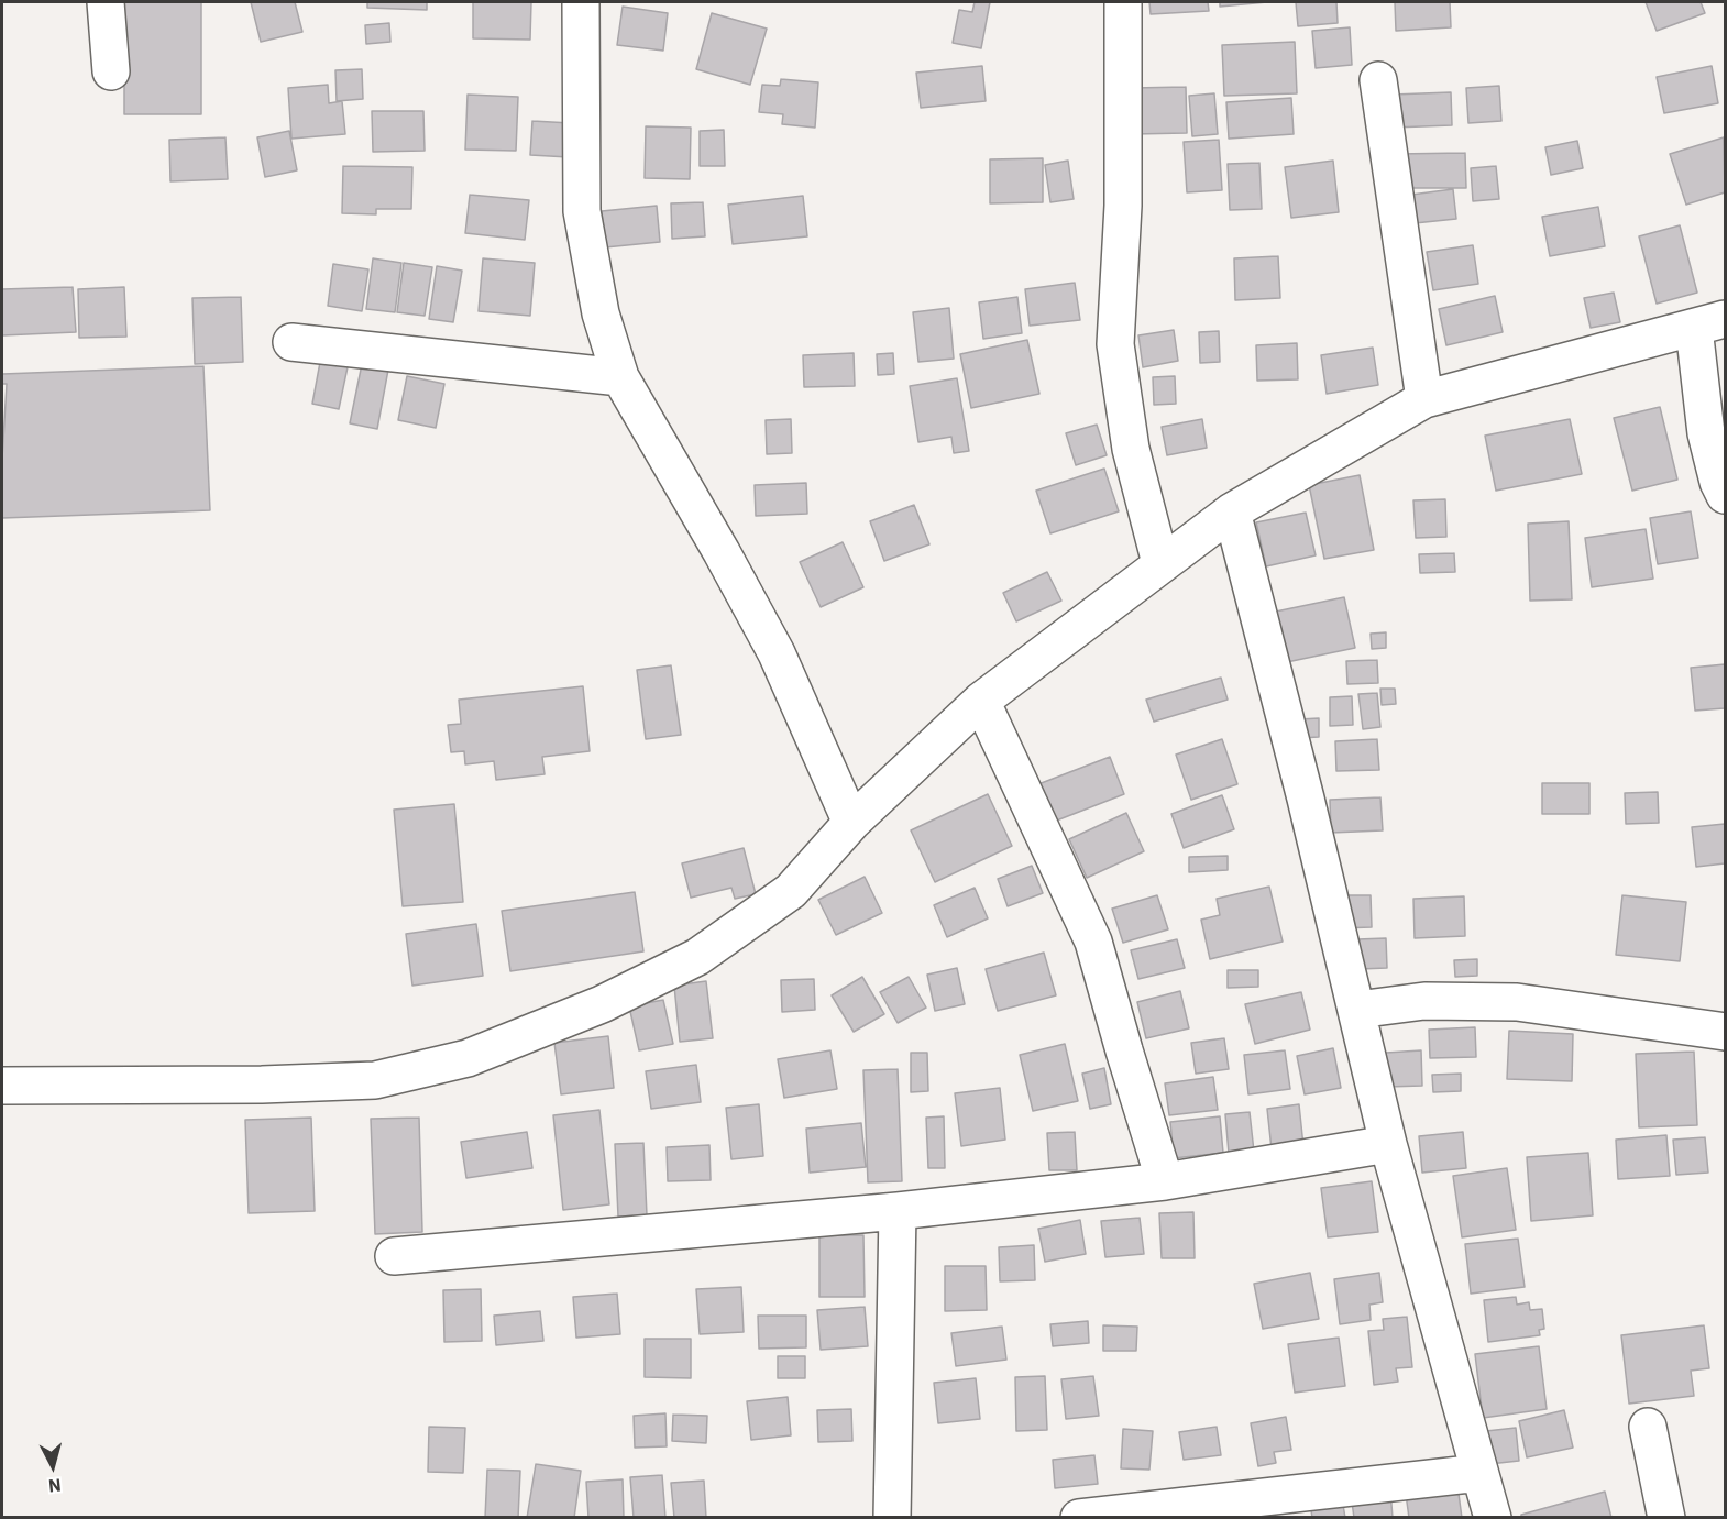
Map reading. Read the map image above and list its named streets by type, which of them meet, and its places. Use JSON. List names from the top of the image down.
{
  "north": "bottom"
}
